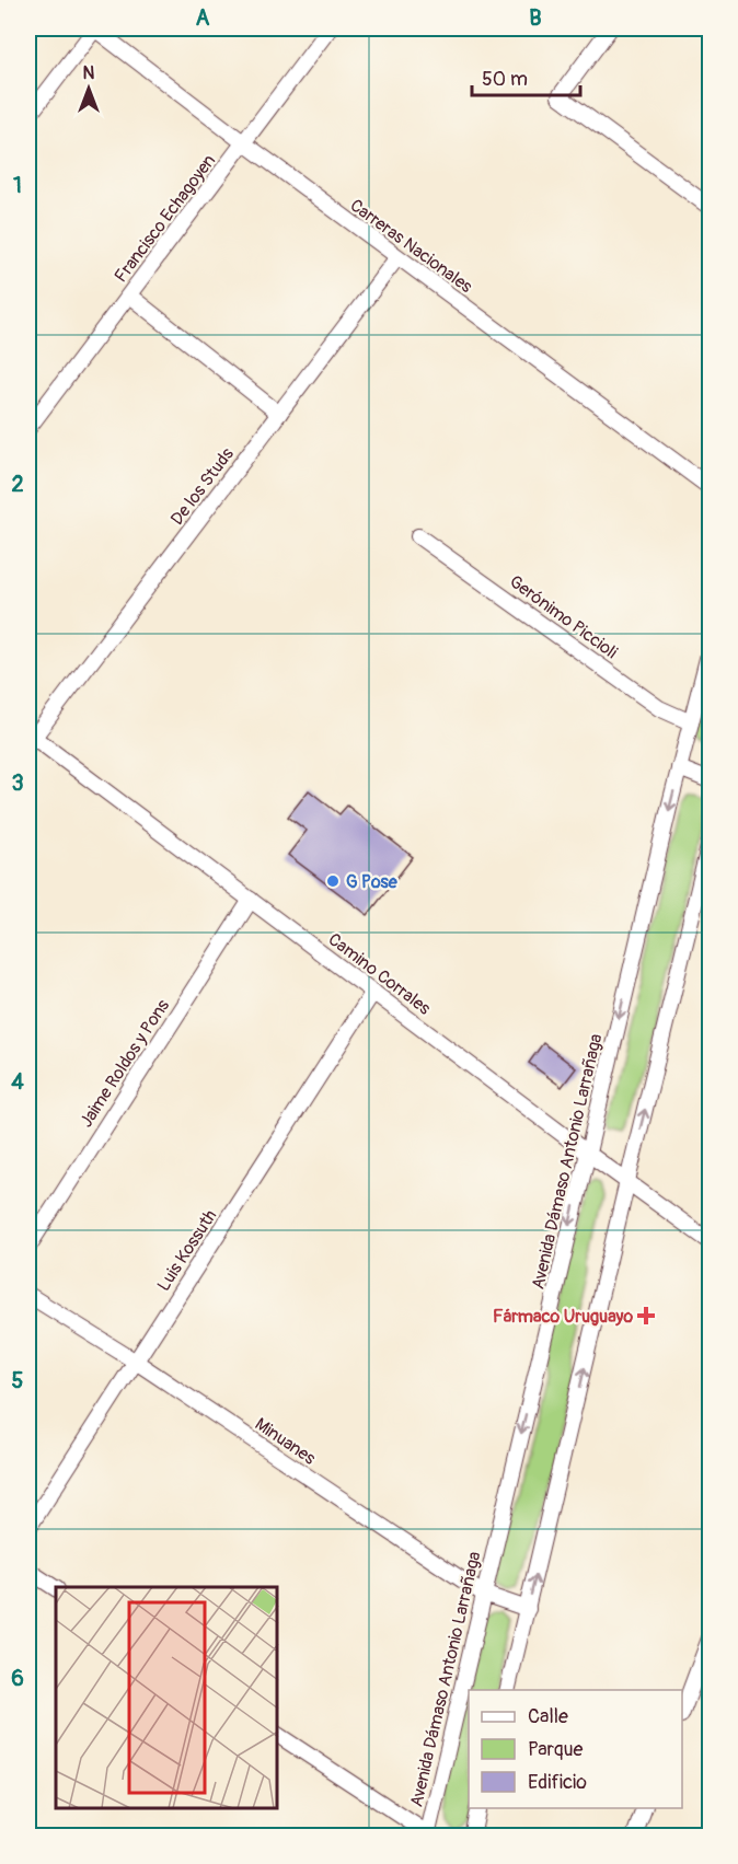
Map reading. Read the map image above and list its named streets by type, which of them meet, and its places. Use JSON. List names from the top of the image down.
{
  "streets": {
    "street": [
      "Francisco Echagoyen",
      "Carreras Nacionales",
      "De los Studs",
      "Gerónimo Piccioli",
      "Camino Corrales",
      "Jaime Roldos y Pons",
      "Avenida Dámaso Antonio Larrañaga",
      "Luis Kossuth",
      "Minuanes"
    ]
  },
  "crossings": [
    ["Francisco Echagoyen", "Carreras Nacionales"],
    ["Carreras Nacionales", "De los Studs"],
    ["De los Studs", "Camino Corrales"],
    ["Gerónimo Piccioli", "Avenida Dámaso Antonio Larrañaga"],
    ["Camino Corrales", "Jaime Roldos y Pons"],
    ["Camino Corrales", "Avenida Dámaso Antonio Larrañaga"],
    ["Camino Corrales", "Luis Kossuth"],
    ["Avenida Dámaso Antonio Larrañaga", "Minuanes"],
    ["Luis Kossuth", "Minuanes"]
  ],
  "places": {
    "other": ["G Pose"],
    "health": ["Fármaco Uruguayo"]
  },
  "legend": ["Calle", "Parque", "Edificio"],
  "scale_bar": "50 m",
  "north": "top",
  "grid": {
    "columns": ["A", "B"],
    "rows": [
      "1",
      "2",
      "3",
      "4",
      "5",
      "6"
    ]
  }
}
